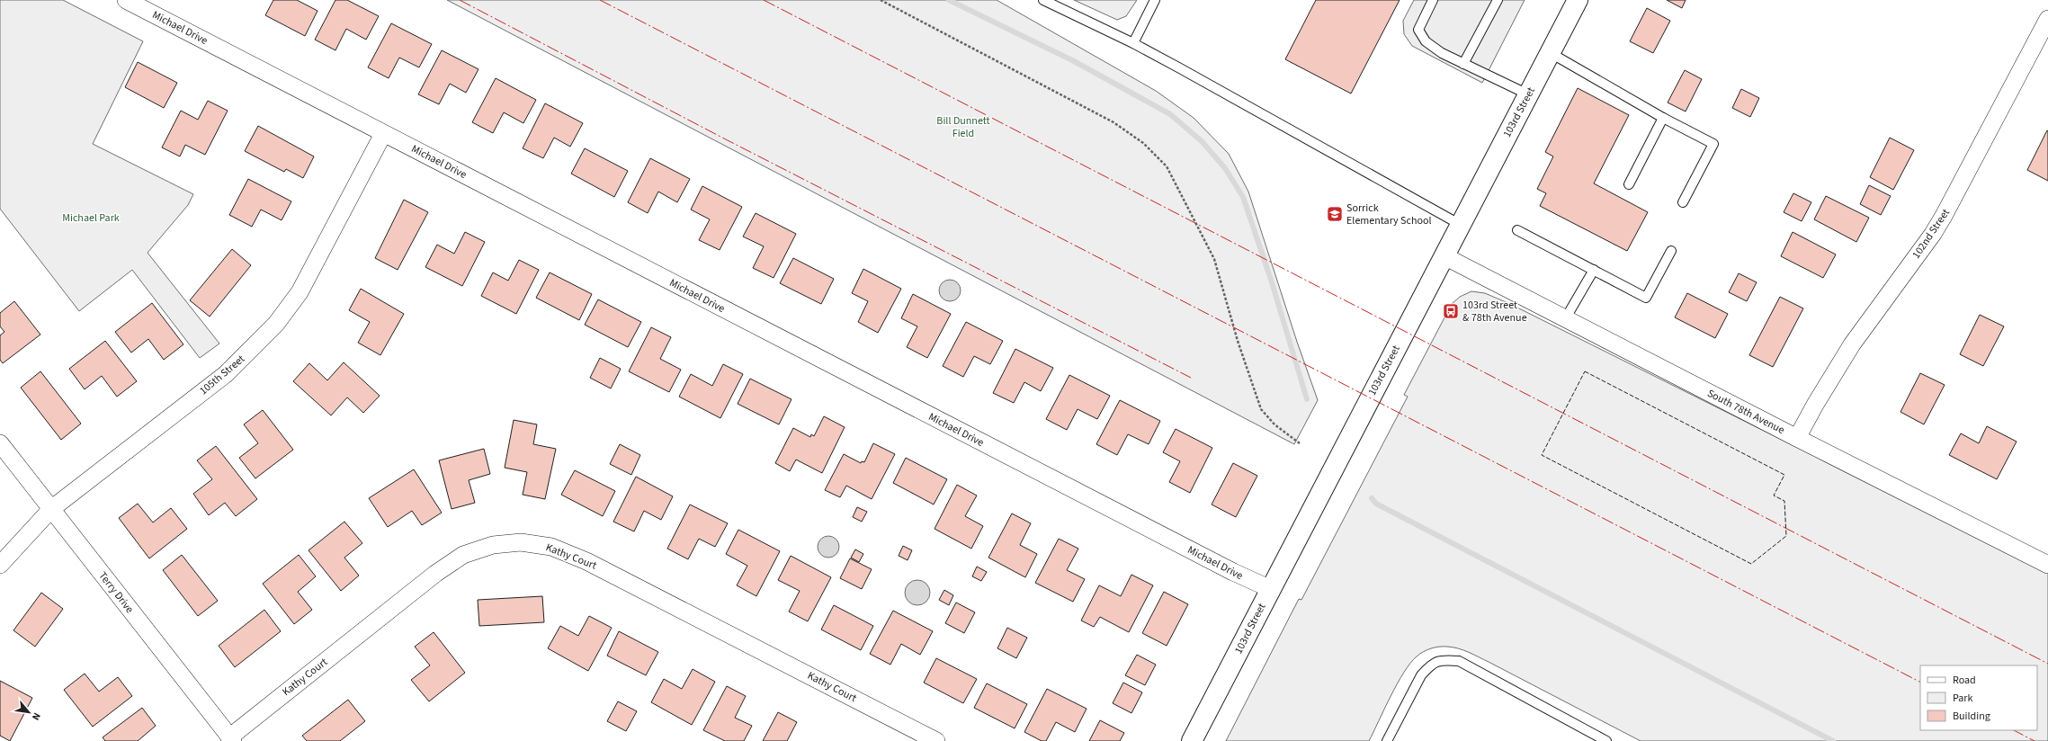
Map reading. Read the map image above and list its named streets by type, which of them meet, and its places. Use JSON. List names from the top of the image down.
{
  "streets": {
    "street": [
      "Michael Drive",
      "103rd Street",
      "102nd Street",
      "105th Street",
      "South 78th Avenue",
      "Kathy Court",
      "Terry Drive"
    ]
  },
  "crossings": [
    ["Michael Drive", "103rd Street"],
    ["Michael Drive", "105th Street"],
    ["103rd Street", "South 78th Avenue"],
    ["102nd Street", "South 78th Avenue"],
    ["105th Street", "Terry Drive"],
    ["Kathy Court", "Terry Drive"]
  ],
  "parks": ["Bill Dunnett Field", "Michael Park"],
  "places": {
    "school or university": ["Sorrick Elementary School"],
    "bus stop": ["103rd Street & 78th Avenue"]
  },
  "legend": ["Road", "Park", "Building"],
  "north": "bottom right"
}
